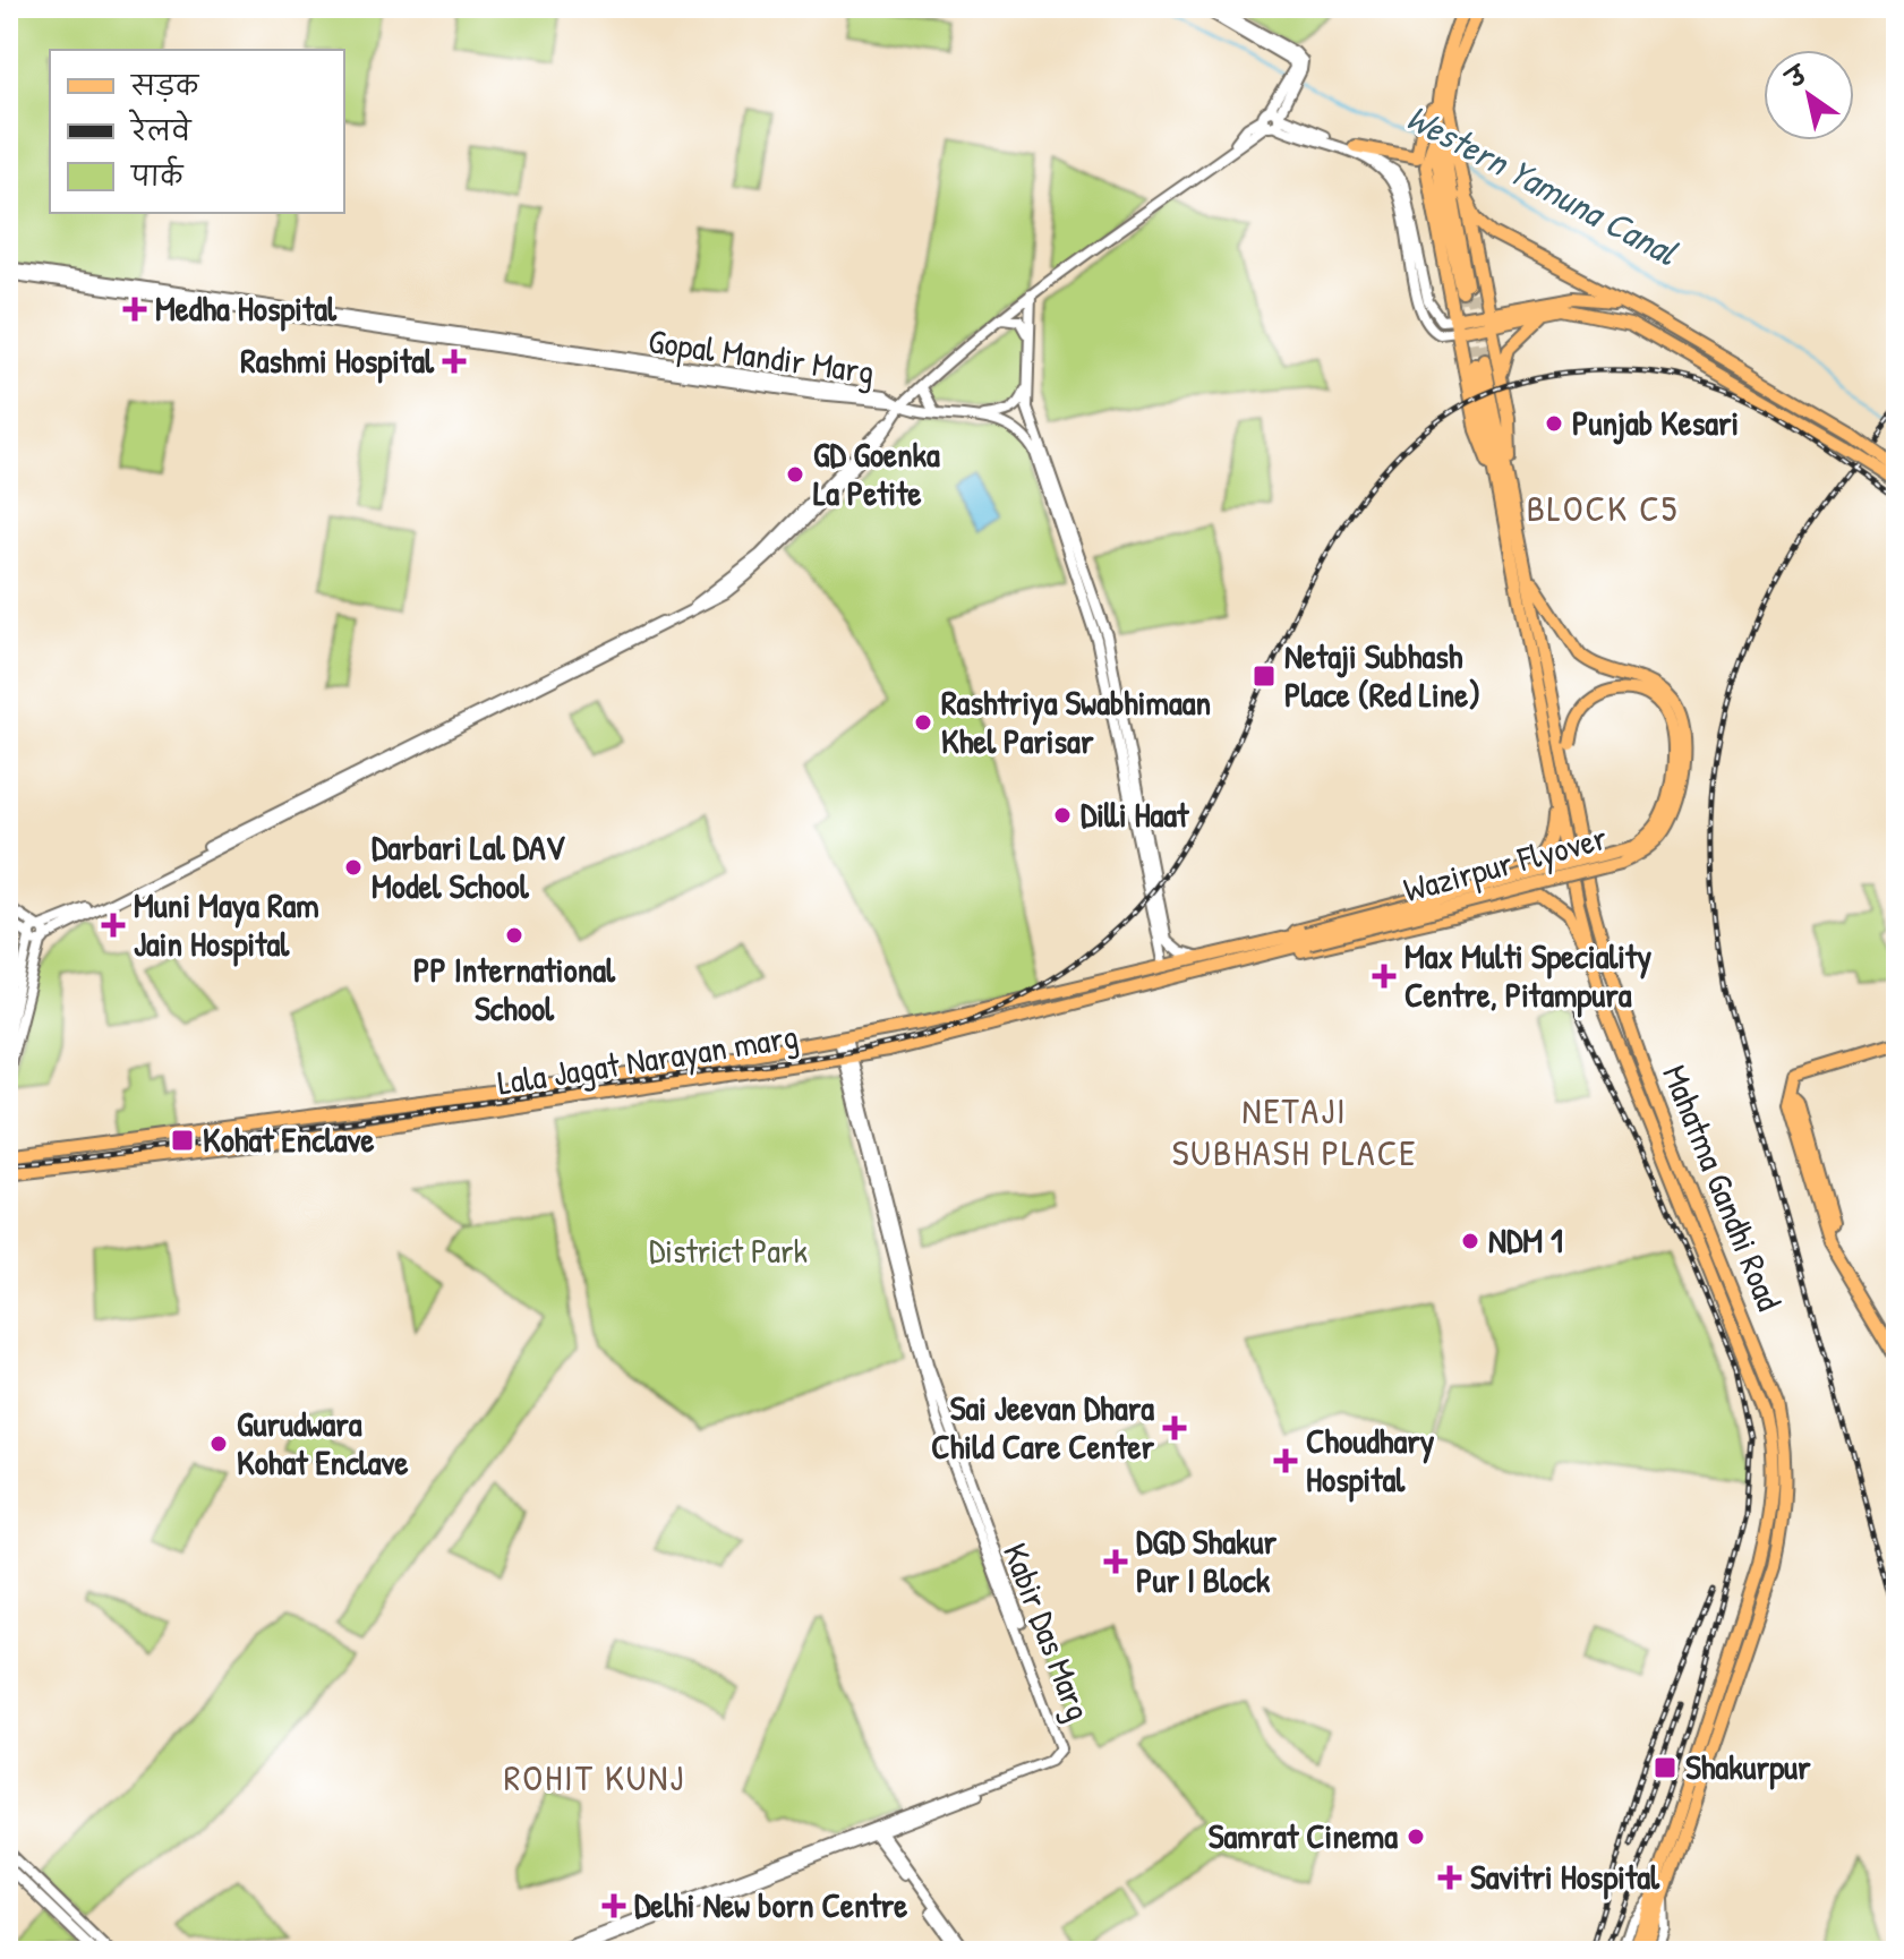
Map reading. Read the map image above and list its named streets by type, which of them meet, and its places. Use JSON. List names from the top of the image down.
{
  "streets": {
    "main road": ["Wazirpur Flyover", "Lala Jagat Narayan marg", "Mahatma Gandhi Road"],
    "street": ["Gopal Mandir Marg", "Kabir Das Marg"]
  },
  "crossings": [
    ["Wazirpur Flyover", "Lala Jagat Narayan marg"],
    ["Wazirpur Flyover", "Mahatma Gandhi Road"],
    ["Lala Jagat Narayan marg", "Kabir Das Marg"]
  ],
  "districts": ["BLOCK C5", "NETAJI SUBHASH PLACE", "ROHIT KUNJ"],
  "water": ["Western Yamuna Canal"],
  "parks": ["District Park"],
  "places": {
    "health": [
      "Medha Hospital",
      "Rashmi Hospital",
      "Muni Maya Ram Jain Hospital",
      "Max Multi Speciality Centre, Pitampura",
      "Sai Jeevan Dhara Child Care Center",
      "Choudhary Hospital",
      "DGD Shakur Pur I Block",
      "Savitri Hospital",
      "Delhi New born Centre"
    ],
    "other": [
      "Punjab Kesari",
      "GD Goenka La Petite",
      "Rashtriya Swabhimaan Khel Parisar",
      "Dilli Haat",
      "Darbari Lal DAV Model School",
      "PP International School",
      "NDM 1",
      "Gurudwara Kohat Enclave",
      "Samrat Cinema"
    ],
    "transit": ["Netaji Subhash Place (Red Line)", "Kohat Enclave", "Shakurpur"]
  },
  "legend": ["सड़क", "रेलवे", "पार्क"],
  "north": "top left"
}
